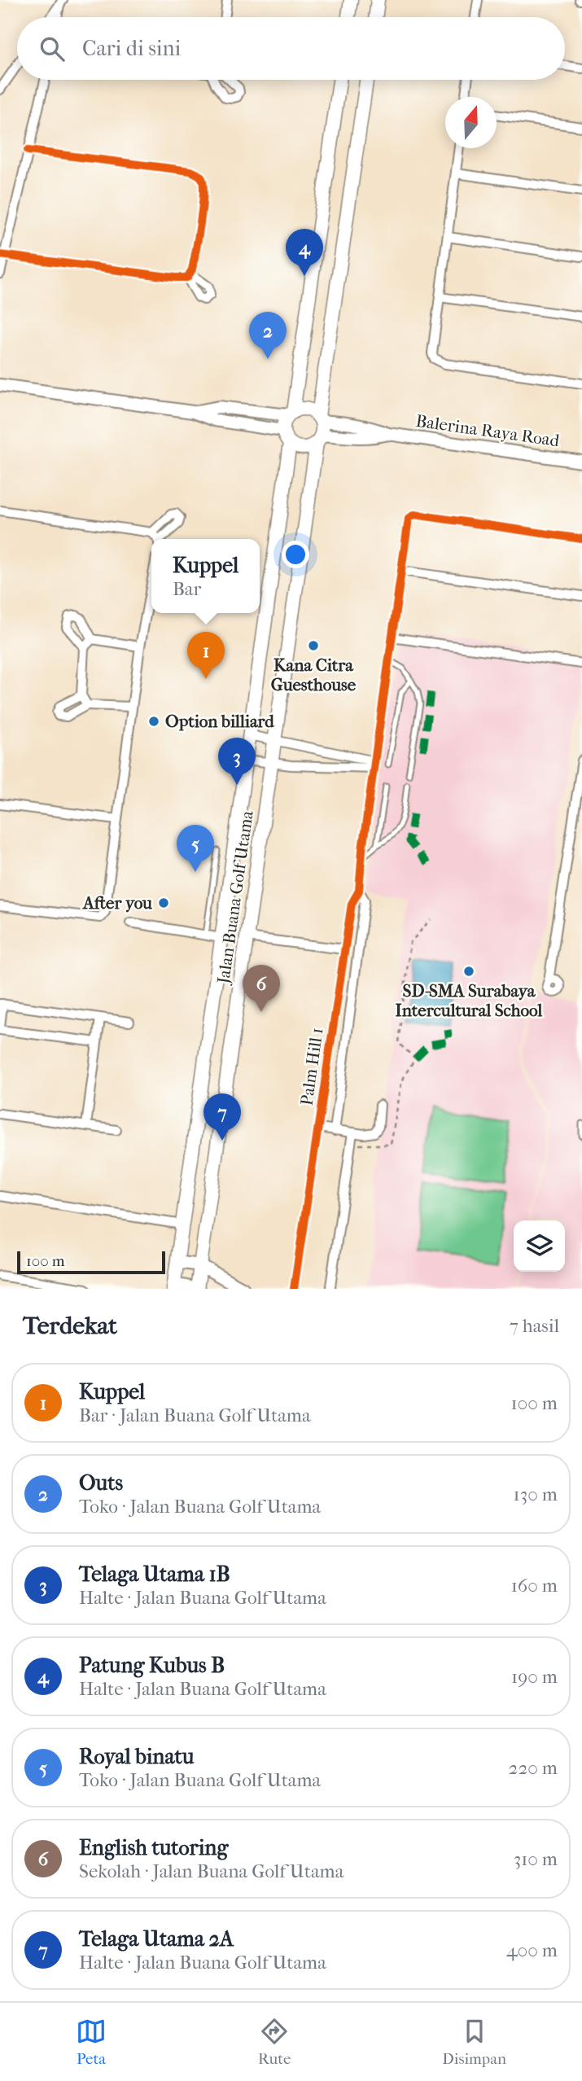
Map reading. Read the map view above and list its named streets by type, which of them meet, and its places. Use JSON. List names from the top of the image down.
{
  "streets": {
    "main road": ["Jalan Buana Golf Utama"],
    "street": ["Balerina Raya Road", "Palm Hill 1"]
  },
  "crossings": [
    ["Balerina Raya Road", "Jalan Buana Golf Utama"]
  ],
  "places": [
    "Kana Citra Guesthouse",
    "Option billiard",
    "After you",
    "SD-SMA Surabaya Intercultural School"
  ],
  "scale_bar": "100 m",
  "north": "top",
  "page": {
    "search": "Cari di sini",
    "pins": [
      "4",
      "2",
      "1",
      "3",
      "5",
      "6",
      "7"
    ],
    "popup": ["Kuppel", "Bar"],
    "scale": "100 m",
    "heading": ["Terdekat", "7 hasil"],
    "list": [
      {
        "mark": "1",
        "name": "Kuppel",
        "note": "Bar · Jalan Buana Golf Utama",
        "value": "100 m"
      },
      {
        "mark": "2",
        "name": "Outs",
        "note": "Toko · Jalan Buana Golf Utama",
        "value": "130 m"
      },
      {
        "mark": "3",
        "name": "Telaga Utama 1B",
        "note": "Halte · Jalan Buana Golf Utama",
        "value": "160 m"
      },
      {
        "mark": "4",
        "name": "Patung Kubus B",
        "note": "Halte · Jalan Buana Golf Utama",
        "value": "190 m"
      },
      {
        "mark": "5",
        "name": "Royal binatu",
        "note": "Toko · Jalan Buana Golf Utama",
        "value": "220 m"
      },
      {
        "mark": "6",
        "name": "English tutoring",
        "note": "Sekolah · Jalan Buana Golf Utama",
        "value": "310 m"
      },
      {
        "mark": "7",
        "name": "Telaga Utama 2A",
        "note": "Halte · Jalan Buana Golf Utama",
        "value": "400 m"
      }
    ],
    "nav": ["Peta", "Rute", "Disimpan"]
  }
}
